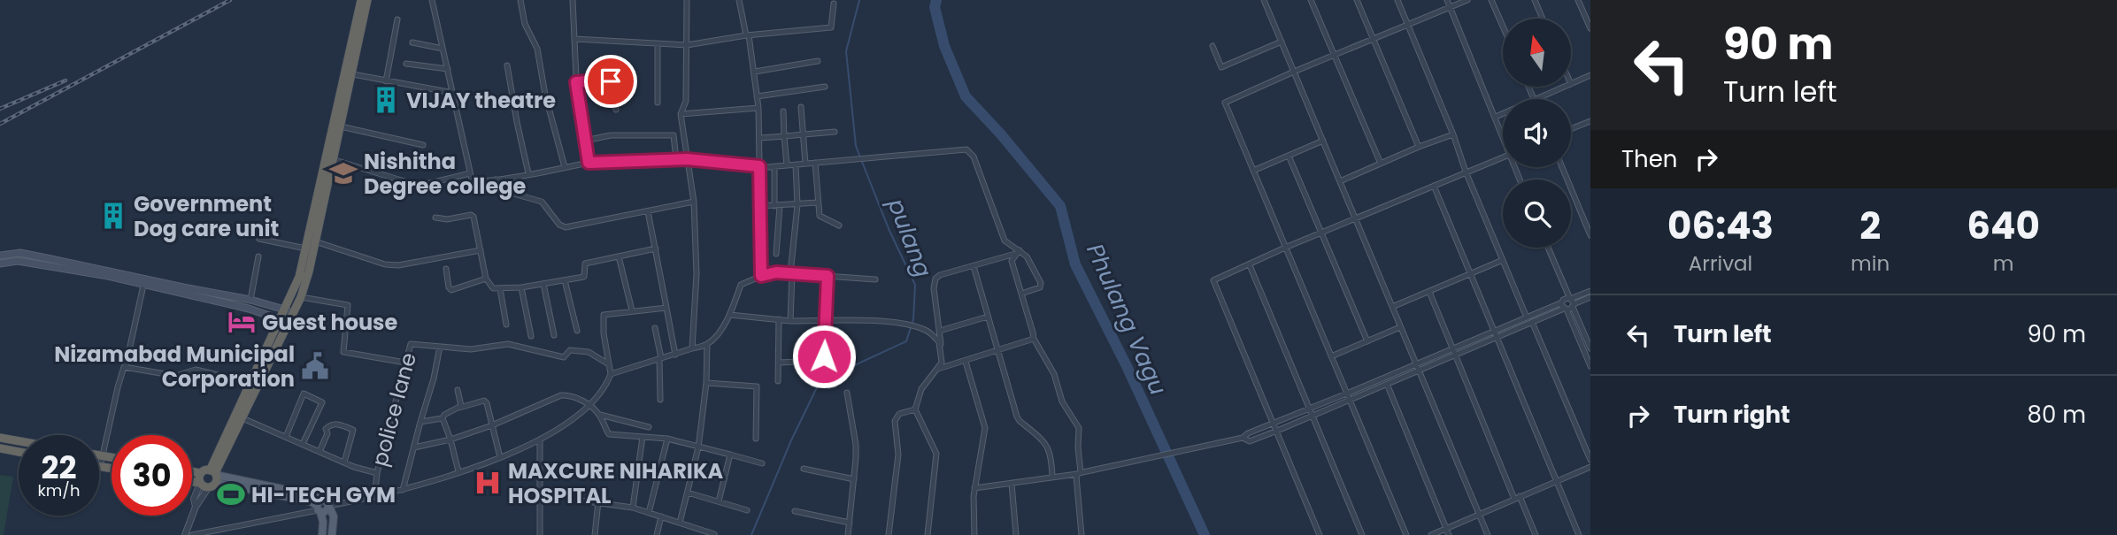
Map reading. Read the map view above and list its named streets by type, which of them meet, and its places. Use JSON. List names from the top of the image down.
{
  "streets": {
    "street": ["police lane"]
  },
  "water": ["pulang", "Phulang Vagu"],
  "places": {
    "building": ["VIJAY theatre", "Government Dog care unit"],
    "school or university": ["Nishitha Degree college"],
    "hotel": ["Guest house"],
    "public building": ["Nizamabad Municipal Corporation"],
    "hospital": ["MAXCURE NIHARIKA HOSPITAL"],
    "sports": ["HI-TECH GYM"]
  },
  "north": "top",
  "page": {
    "turn": ["90 m", "Turn left"],
    "then": "Then",
    "eta": [
      "06:43",
      "Arrival",
      "2",
      "min",
      "640",
      "m"
    ],
    "list": [
      {
        "name": "Turn left",
        "value": "90 m"
      },
      {
        "name": "Turn right",
        "value": "80 m"
      }
    ],
    "speed": "22 km/h",
    "limit": "30"
  }
}
